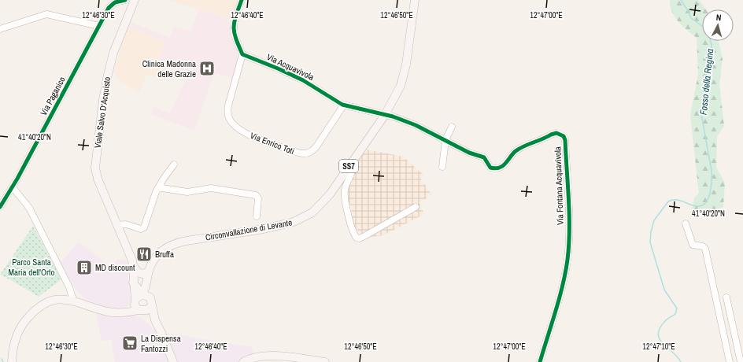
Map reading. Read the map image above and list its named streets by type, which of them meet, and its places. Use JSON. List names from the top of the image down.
{
  "streets": {
    "main road": ["Viale Salvo D'Acquisto", "SS7", "Circonvallazione di Levante"],
    "street": [
      "Via Acquavivola",
      "Via Paganico",
      "Via Enrico Toti",
      "Via Fontana Acquavivola"
    ]
  },
  "crossings": [
    ["Via Acquavivola", "Via Enrico Toti"],
    ["Via Acquavivola", "Via Fontana Acquavivola"],
    ["Via Acquavivola", "Circonvallazione di Levante"],
    ["Viale Salvo D'Acquisto", "SS7"],
    ["Viale Salvo D'Acquisto", "Circonvallazione di Levante"],
    ["SS7", "Circonvallazione di Levante"],
    ["Via Fontana Acquavivola", "Circonvallazione di Levante"]
  ],
  "water": ["Fosso della Regina"],
  "parks": ["Parco Santa Maria dell'Orto"],
  "places": {
    "hospital": ["Clinica Madonna delle Grazie"],
    "restaurant": ["Bruffa"],
    "building": ["MD discount"],
    "supermarket": ["La Dispensa Fantozzi"]
  },
  "north": "top",
  "coordinates": [
    "12°46'30\"E",
    "12°46'40\"E",
    "12°46'50\"E",
    "12°47'00\"E",
    "41°40'20\"N",
    "12°47'10\"E"
  ]
}
